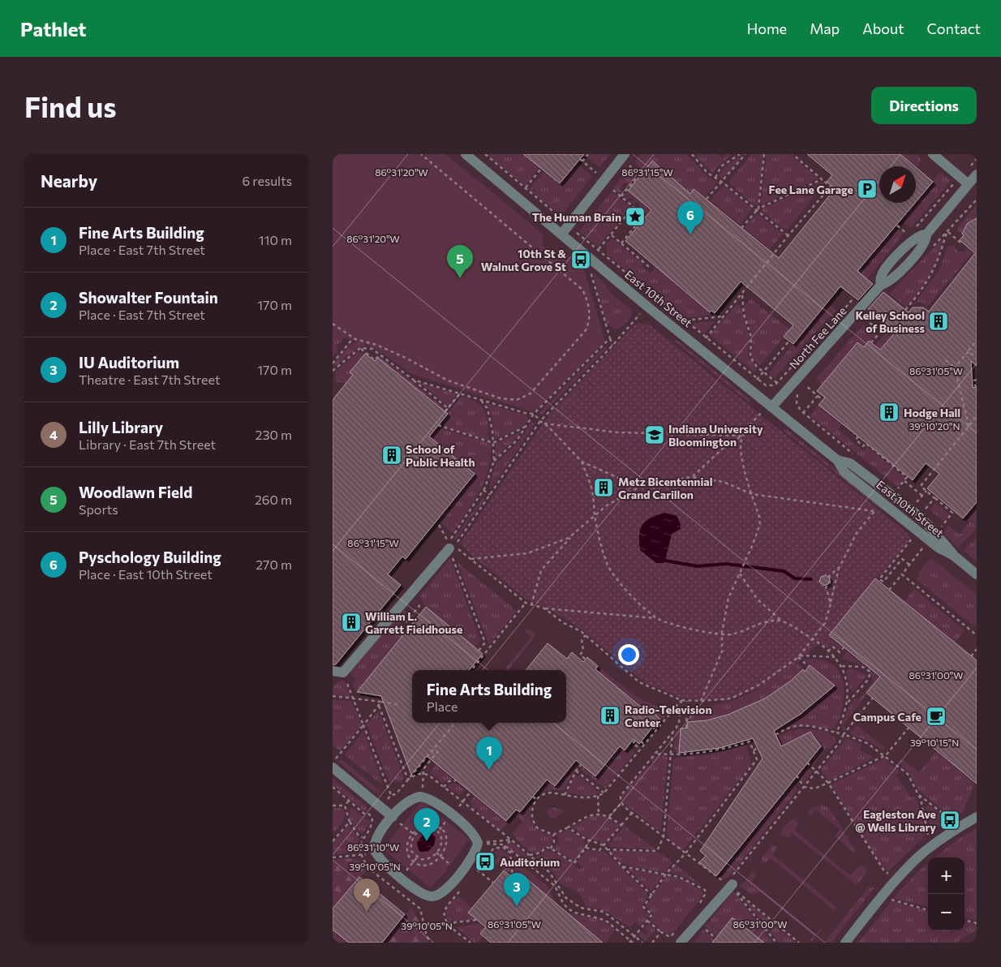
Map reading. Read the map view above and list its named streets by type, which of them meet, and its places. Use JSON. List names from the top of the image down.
{
  "streets": {
    "street": ["East 10th Street", "North Fee Lane"]
  },
  "crossings": [
    ["East 10th Street", "North Fee Lane"]
  ],
  "places": {
    "parking": ["Fee Lane Garage"],
    "place": ["The Human Brain"],
    "bus stop": ["10th St & Walnut Grove St", "Eagleston Ave @ Wells Library", "Auditorium"],
    "building": [
      "Kelley School of Business",
      "Hodge Hall",
      "School of Public Health",
      "Metz Bicentennial Grand Carillon",
      "William L. Garrett Fieldhouse",
      "Radio-Television Center"
    ],
    "school or university": ["Indiana University Bloomington"],
    "cafe": ["Campus Cafe"]
  },
  "north": "top right",
  "page": {
    "header": "Pathlet",
    "nav": [
      "Home",
      "Map",
      "About",
      "Contact"
    ],
    "buttons": "Directions",
    "title": "Find us",
    "heading": ["Nearby", "6 results"],
    "pins": [
      "6",
      "5",
      "1",
      "2",
      "3",
      "4"
    ],
    "list": [
      {
        "mark": "1",
        "name": "Fine Arts Building",
        "note": "Place · East 7th Street",
        "value": "110 m"
      },
      {
        "mark": "2",
        "name": "Showalter Fountain",
        "note": "Place · East 7th Street",
        "value": "170 m"
      },
      {
        "mark": "3",
        "name": "IU Auditorium",
        "note": "Theatre · East 7th Street",
        "value": "170 m"
      },
      {
        "mark": "4",
        "name": "Lilly Library",
        "note": "Library · East 7th Street",
        "value": "230 m"
      },
      {
        "mark": "5",
        "name": "Woodlawn Field",
        "note": "Sports",
        "value": "260 m"
      },
      {
        "mark": "6",
        "name": "Pyschology Building",
        "note": "Place · East 10th Street",
        "value": "270 m"
      }
    ],
    "popup": ["Fine Arts Building", "Place"],
    "map_buttons": ["+", "−"]
  },
  "coordinates": [
    "86°31'15\"W",
    "86°31'20\"W",
    "86°31'05\"W",
    "39°10'20\"N",
    "86°31'00\"W",
    "39°10'15\"N",
    "86°31'10\"W",
    "39°10'05\"N"
  ]
}
